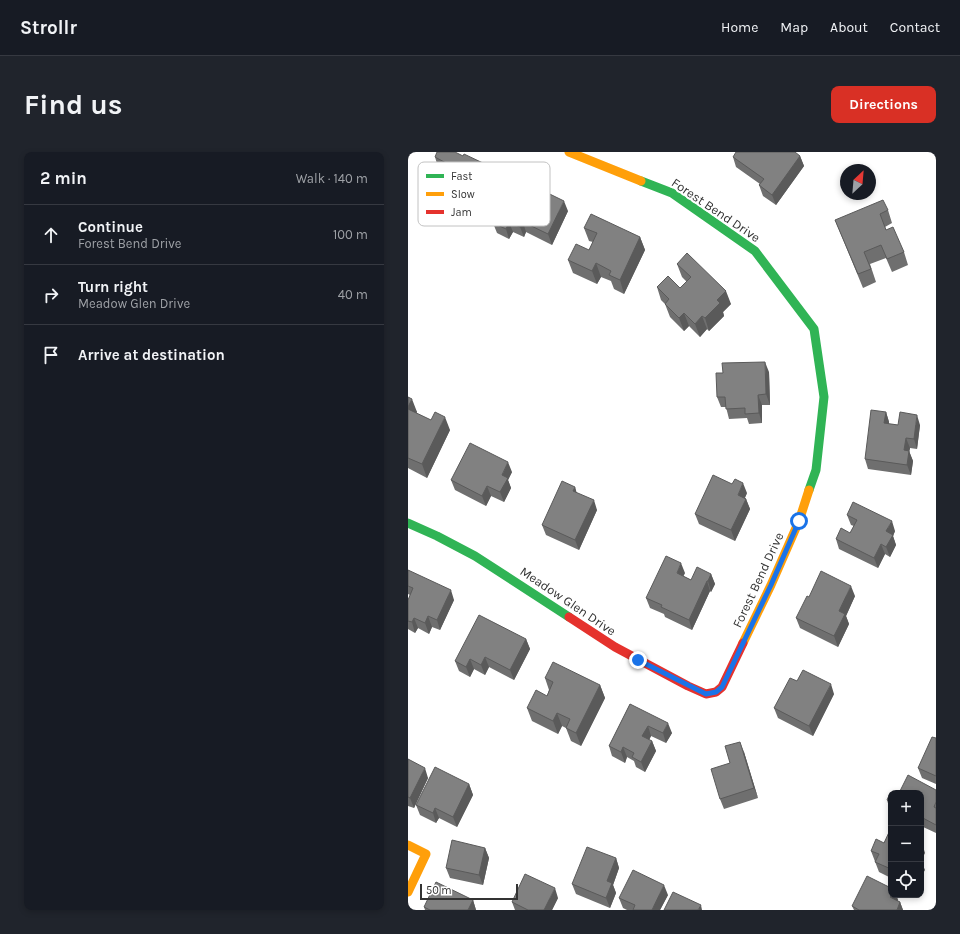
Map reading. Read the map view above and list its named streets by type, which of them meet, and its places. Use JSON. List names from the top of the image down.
{
  "streets": {
    "street": ["Forest Bend Drive", "Meadow Glen Drive"]
  },
  "crossings": [
    ["Forest Bend Drive", "Meadow Glen Drive"]
  ],
  "legend": ["Fast", "Slow", "Jam"],
  "scale_bar": "50 m",
  "north": "top right",
  "page": {
    "header": "Strollr",
    "nav": [
      "Home",
      "Map",
      "About",
      "Contact"
    ],
    "buttons": "Directions",
    "title": "Find us",
    "heading": ["2 min", "Walk · 140 m"],
    "list": [
      ["Continue", "Forest Bend Drive", "100 m"],
      ["Turn right", "Meadow Glen Drive", "40 m"],
      "Arrive at destination"
    ],
    "map_buttons": ["+", "−"],
    "scale": "50 m"
  }
}
